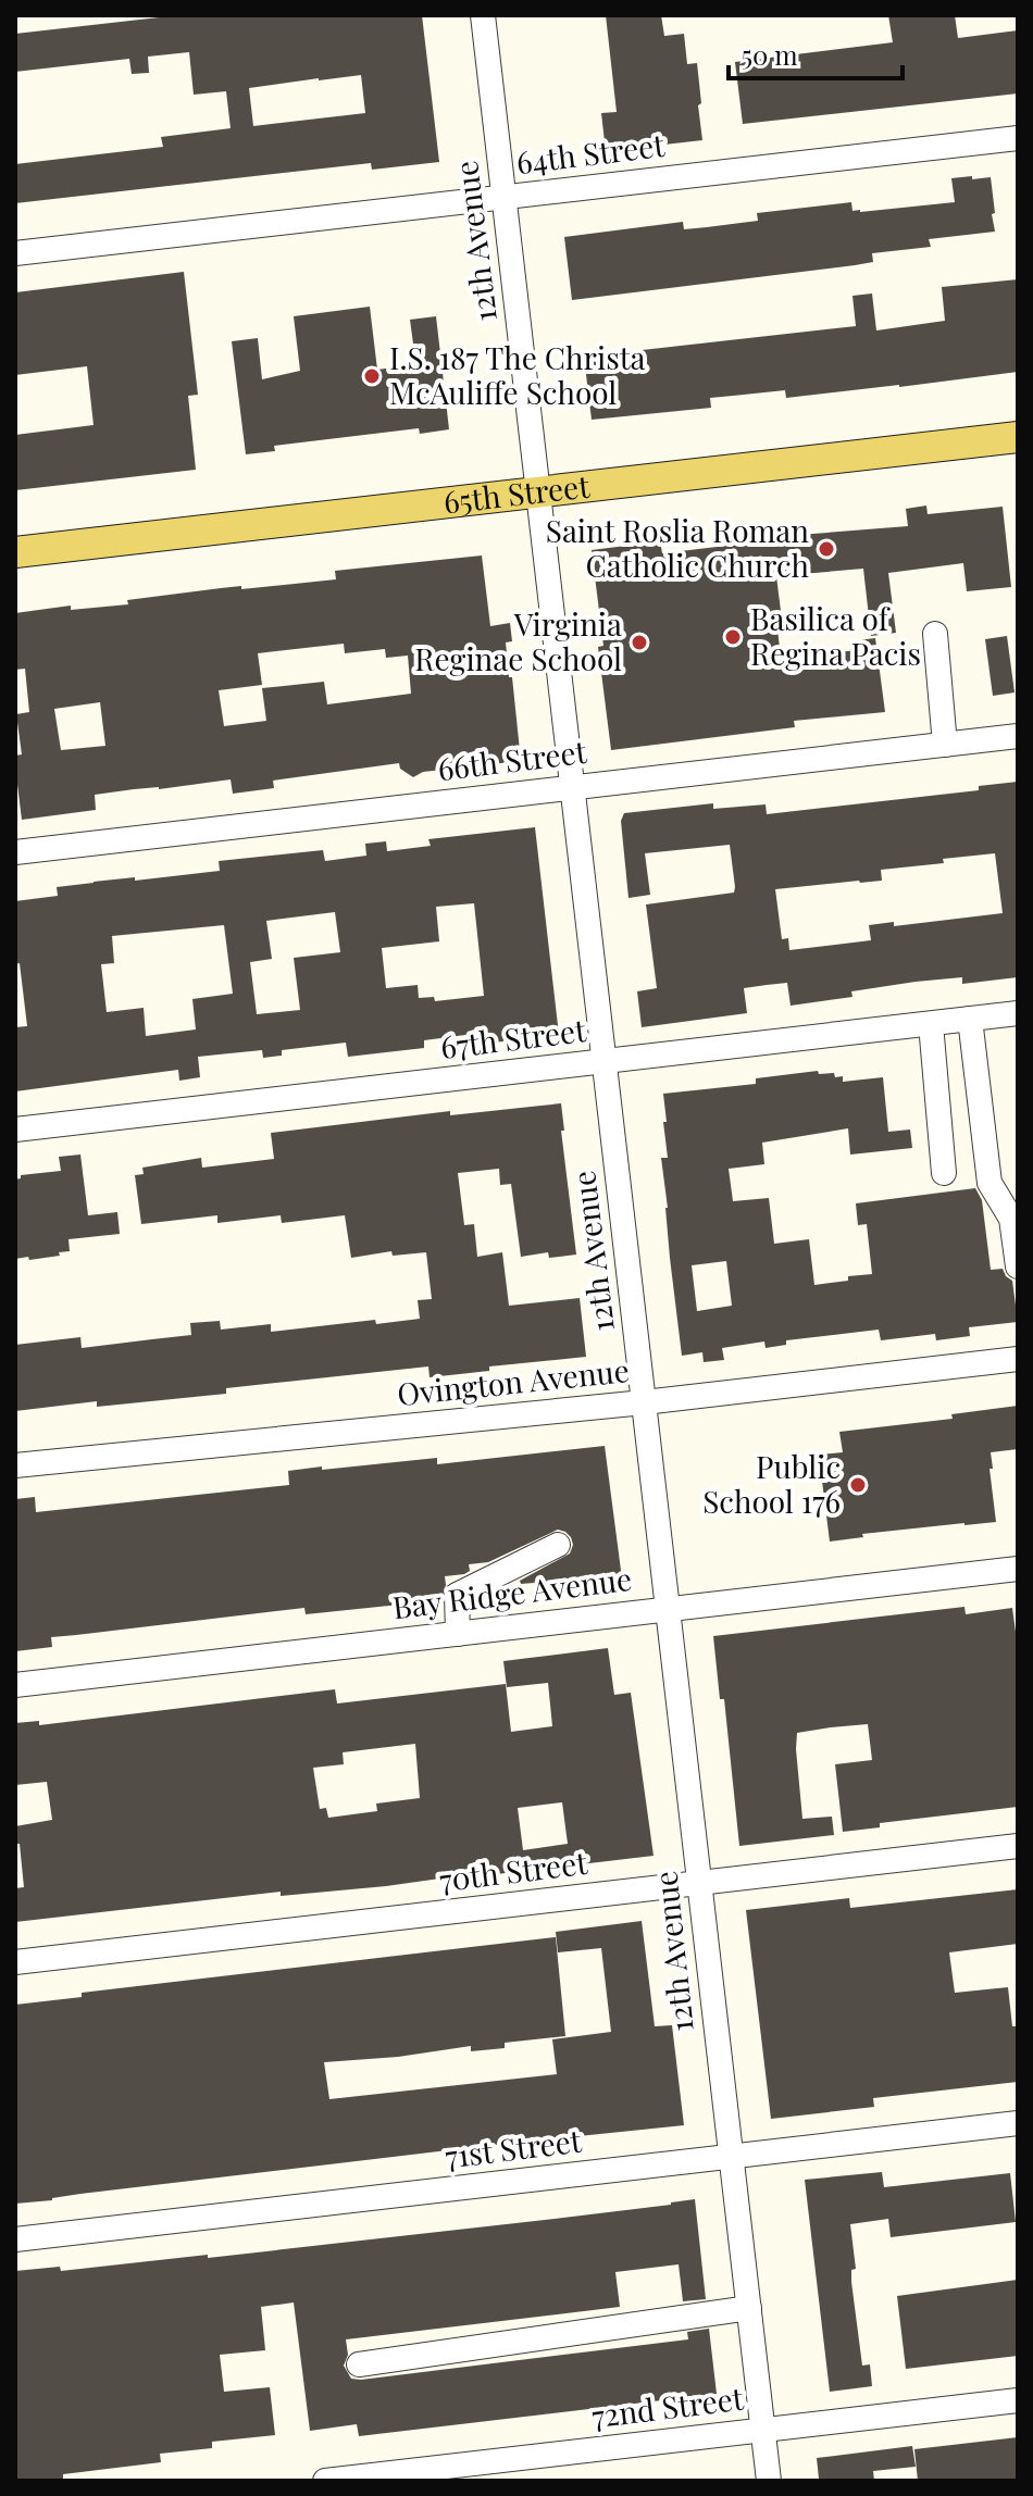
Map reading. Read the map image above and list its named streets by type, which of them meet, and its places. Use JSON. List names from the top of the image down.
{
  "streets": {
    "main road": ["65th Street"],
    "street": [
      "64th Street",
      "12th Avenue",
      "66th Street",
      "67th Street",
      "Ovington Avenue",
      "Bay Ridge Avenue",
      "70th Street",
      "71st Street",
      "72nd Street"
    ]
  },
  "crossings": [
    ["64th Street", "12th Avenue"],
    ["12th Avenue", "65th Street"],
    ["12th Avenue", "66th Street"],
    ["12th Avenue", "67th Street"],
    ["12th Avenue", "Ovington Avenue"],
    ["12th Avenue", "Bay Ridge Avenue"],
    ["12th Avenue", "70th Street"],
    ["12th Avenue", "71st Street"],
    ["12th Avenue", "72nd Street"]
  ],
  "places": [
    "I.S. 187 The Christa McAuliffe School",
    "Saint Roslia Roman Catholic Church",
    "Basilica of Regina Pacis",
    "Virginia Reginae School",
    "Public School 176"
  ],
  "scale_bar": "50 m"
}
